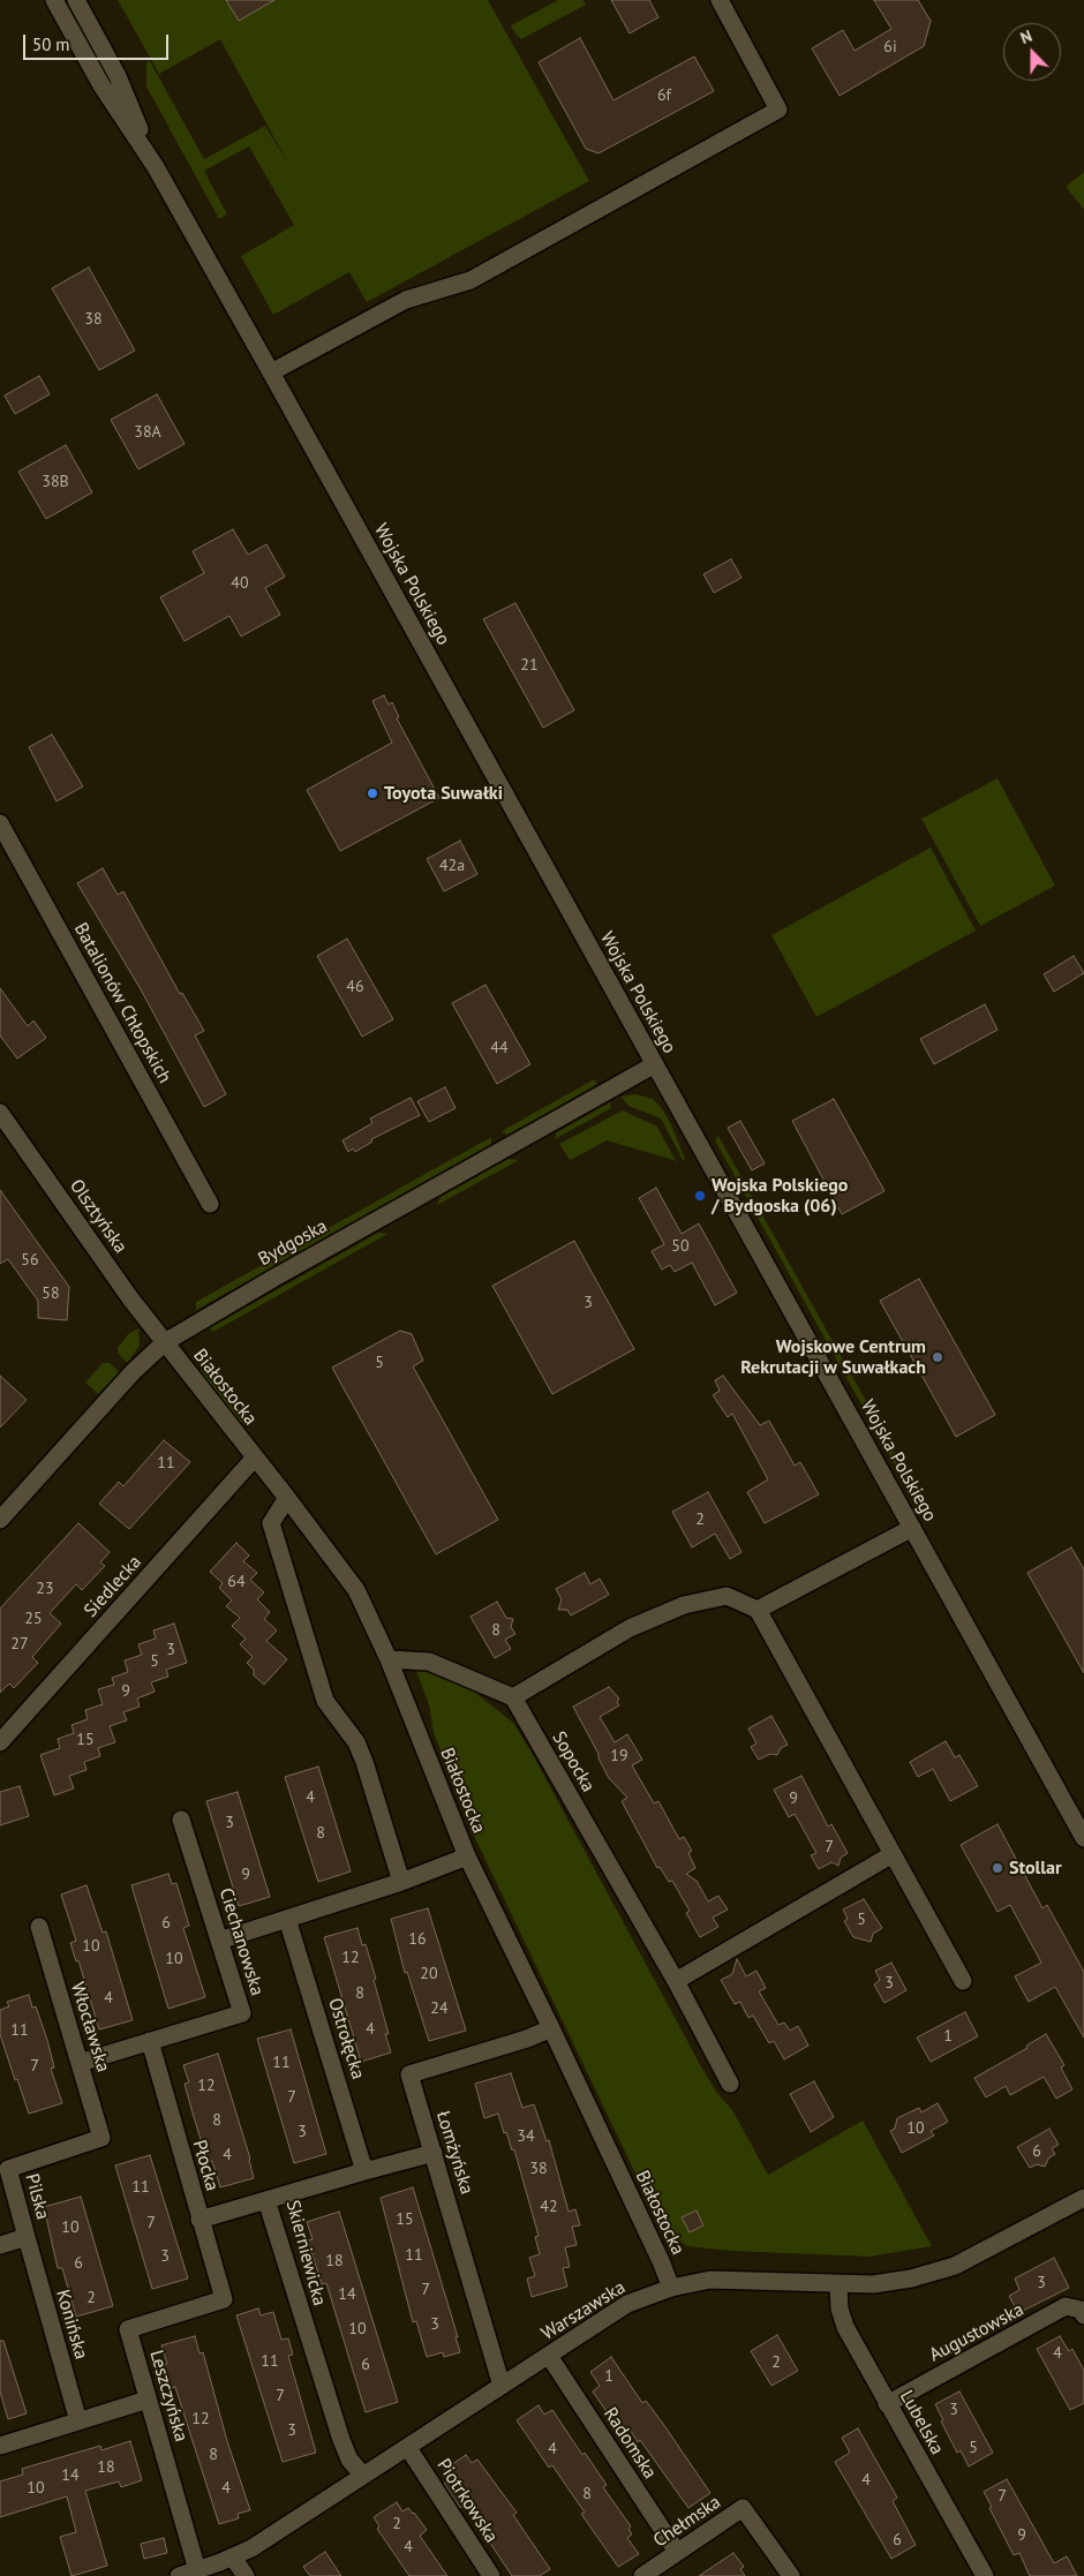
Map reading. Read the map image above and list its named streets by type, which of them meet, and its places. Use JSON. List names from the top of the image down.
{
  "streets": {
    "street": [
      "Wojska Polskiego",
      "Batalionów Chłopskich",
      "Olsztyńska",
      "Bydgoska",
      "Białostocka",
      "Siedlecka",
      "Sopocka",
      "Ciechanowska",
      "Włocławska",
      "Ostrołęcka",
      "Łomżyńska",
      "Płocka",
      "Pilska",
      "Skierniewicka",
      "Warszawska",
      "Konińska",
      "Augustowska",
      "Leszczyńska",
      "Lubelska",
      "Radomska",
      "Piotrkowska",
      "Chełmska"
    ]
  },
  "crossings": [
    ["Wojska Polskiego", "Bydgoska"],
    ["Olsztyńska", "Bydgoska"],
    ["Olsztyńska", "Białostocka"],
    ["Bydgoska", "Białostocka"],
    ["Białostocka", "Siedlecka"],
    ["Białostocka", "Łomżyńska"],
    ["Białostocka", "Warszawska"],
    ["Ciechanowska", "Włocławska"],
    ["Ciechanowska", "Płocka"],
    ["Włocławska", "Pilska"],
    ["Ostrołęcka", "Skierniewicka"],
    ["Łomżyńska", "Skierniewicka"],
    ["Łomżyńska", "Warszawska"],
    ["Płocka", "Leszczyńska"],
    ["Pilska", "Konińska"],
    ["Skierniewicka", "Warszawska"],
    ["Warszawska", "Leszczyńska"],
    ["Warszawska", "Lubelska"],
    ["Warszawska", "Radomska"],
    ["Warszawska", "Piotrkowska"],
    ["Augustowska", "Lubelska"],
    ["Radomska", "Chełmska"]
  ],
  "places": [
    "Toyota Suwałki",
    "Wojska Polskiego / Bydgoska (06)",
    "Wojskowe Centrum Rekrutacji w Suwałkach",
    "Stollar"
  ],
  "house_numbers": [
    "6i",
    "6f",
    "38",
    "38A",
    "38B",
    "40",
    "21",
    "42a",
    "46",
    "44",
    "50",
    "56",
    "58",
    "3",
    "5",
    "11",
    "2",
    "64",
    "23",
    "25",
    "8",
    "27",
    "3",
    "5",
    "9",
    "15",
    "19",
    "4",
    "9",
    "3",
    "8",
    "7",
    "9",
    "5",
    "6",
    "16",
    "10",
    "12",
    "10",
    "20",
    "3",
    "8",
    "4",
    "24",
    "4",
    "11",
    "1",
    "11",
    "7",
    "12",
    "7",
    "8",
    "10",
    "3",
    "34",
    "6",
    "4",
    "38",
    "11",
    "42",
    "15",
    "7",
    "10",
    "11",
    "3",
    "18",
    "6",
    "3",
    "7",
    "14",
    "2",
    "3",
    "10",
    "4",
    "11",
    "2",
    "6",
    "1",
    "7",
    "3",
    "12",
    "3",
    "5",
    "4",
    "8",
    "18",
    "14",
    "4",
    "10",
    "4",
    "8",
    "7",
    "2",
    "9",
    "6",
    "4"
  ],
  "scale_bar": "50 m",
  "north": "top"
}
